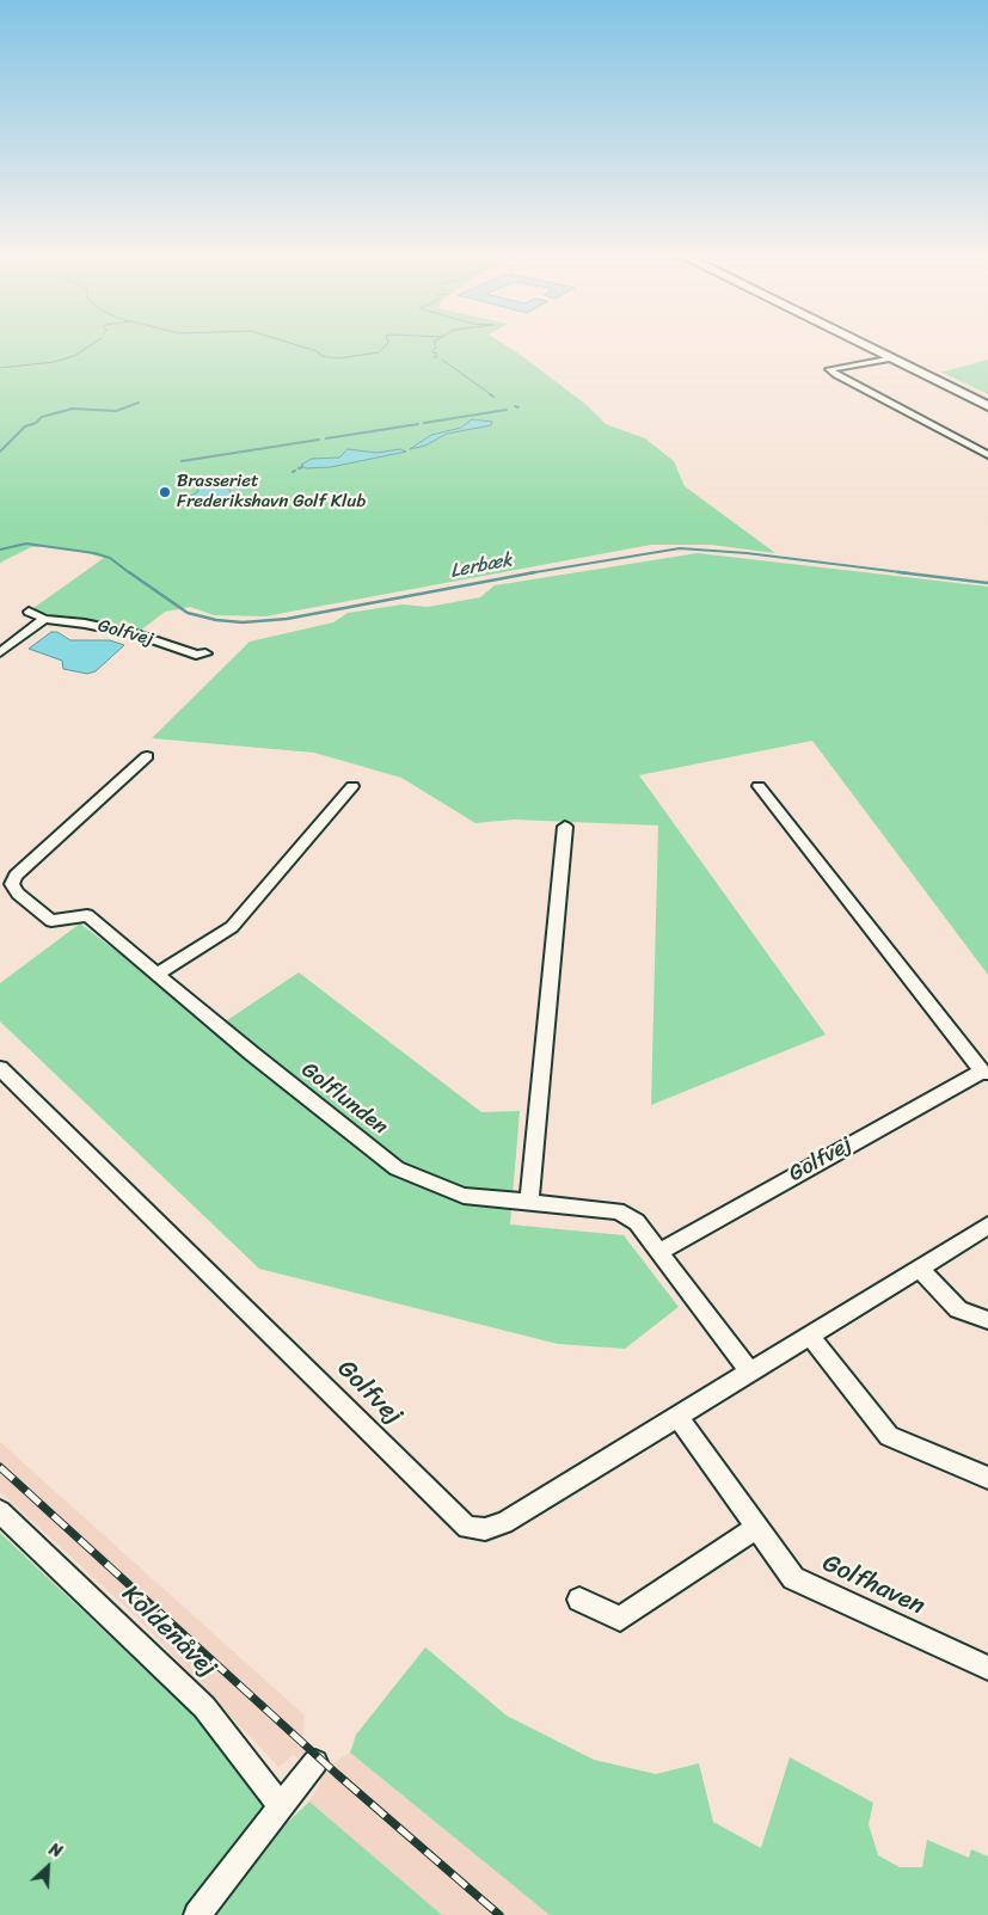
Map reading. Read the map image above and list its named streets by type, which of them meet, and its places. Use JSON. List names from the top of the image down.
{
  "streets": {
    "street": [
      "Golfvej",
      "Golflunden",
      "Golfhaven",
      "Koldenåvej"
    ]
  },
  "crossings": [
    ["Golfvej", "Golflunden"],
    ["Golfvej", "Golfhaven"]
  ],
  "water": ["Lerbæk"],
  "places": ["Brasseriet Frederikshavn Golf Klub"],
  "north": "top right"
}
